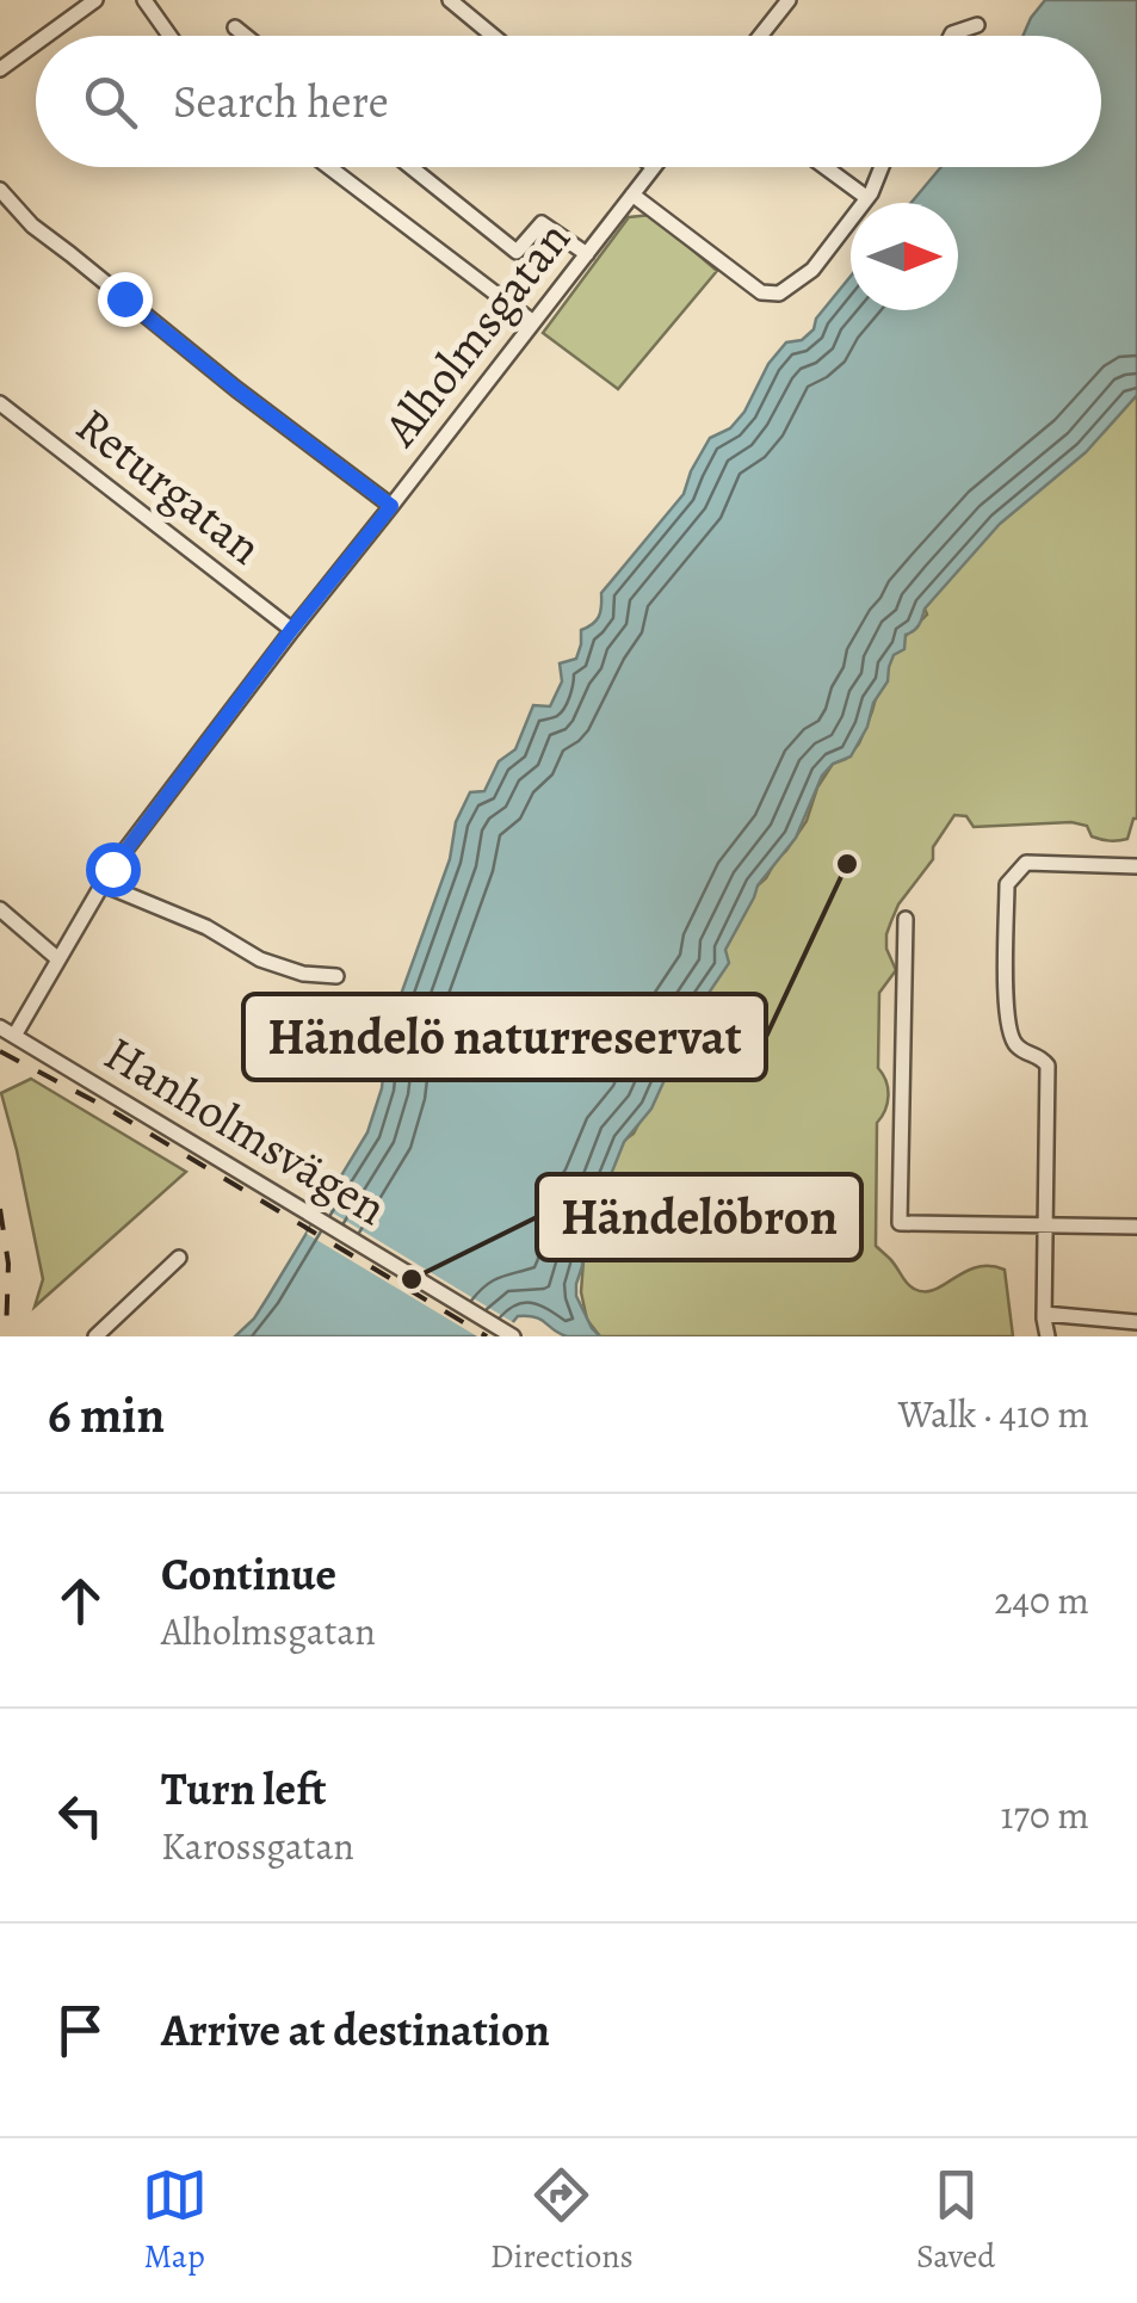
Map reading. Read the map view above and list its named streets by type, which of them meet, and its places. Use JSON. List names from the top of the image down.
{
  "streets": {
    "street": ["Alholmsgatan", "Returgatan", "Hanholmsvägen"]
  },
  "crossings": [
    ["Alholmsgatan", "Returgatan"],
    ["Alholmsgatan", "Hanholmsvägen"]
  ],
  "places": ["Händelö naturreservat", "Händelöbron"],
  "north": "right",
  "page": {
    "search": "Search here",
    "heading": ["6 min", "Walk · 410 m"],
    "list": [
      ["Continue", "Alholmsgatan", "240 m"],
      ["Turn left", "Karossgatan", "170 m"],
      "Arrive at destination"
    ],
    "nav": ["Map", "Directions", "Saved"]
  }
}
